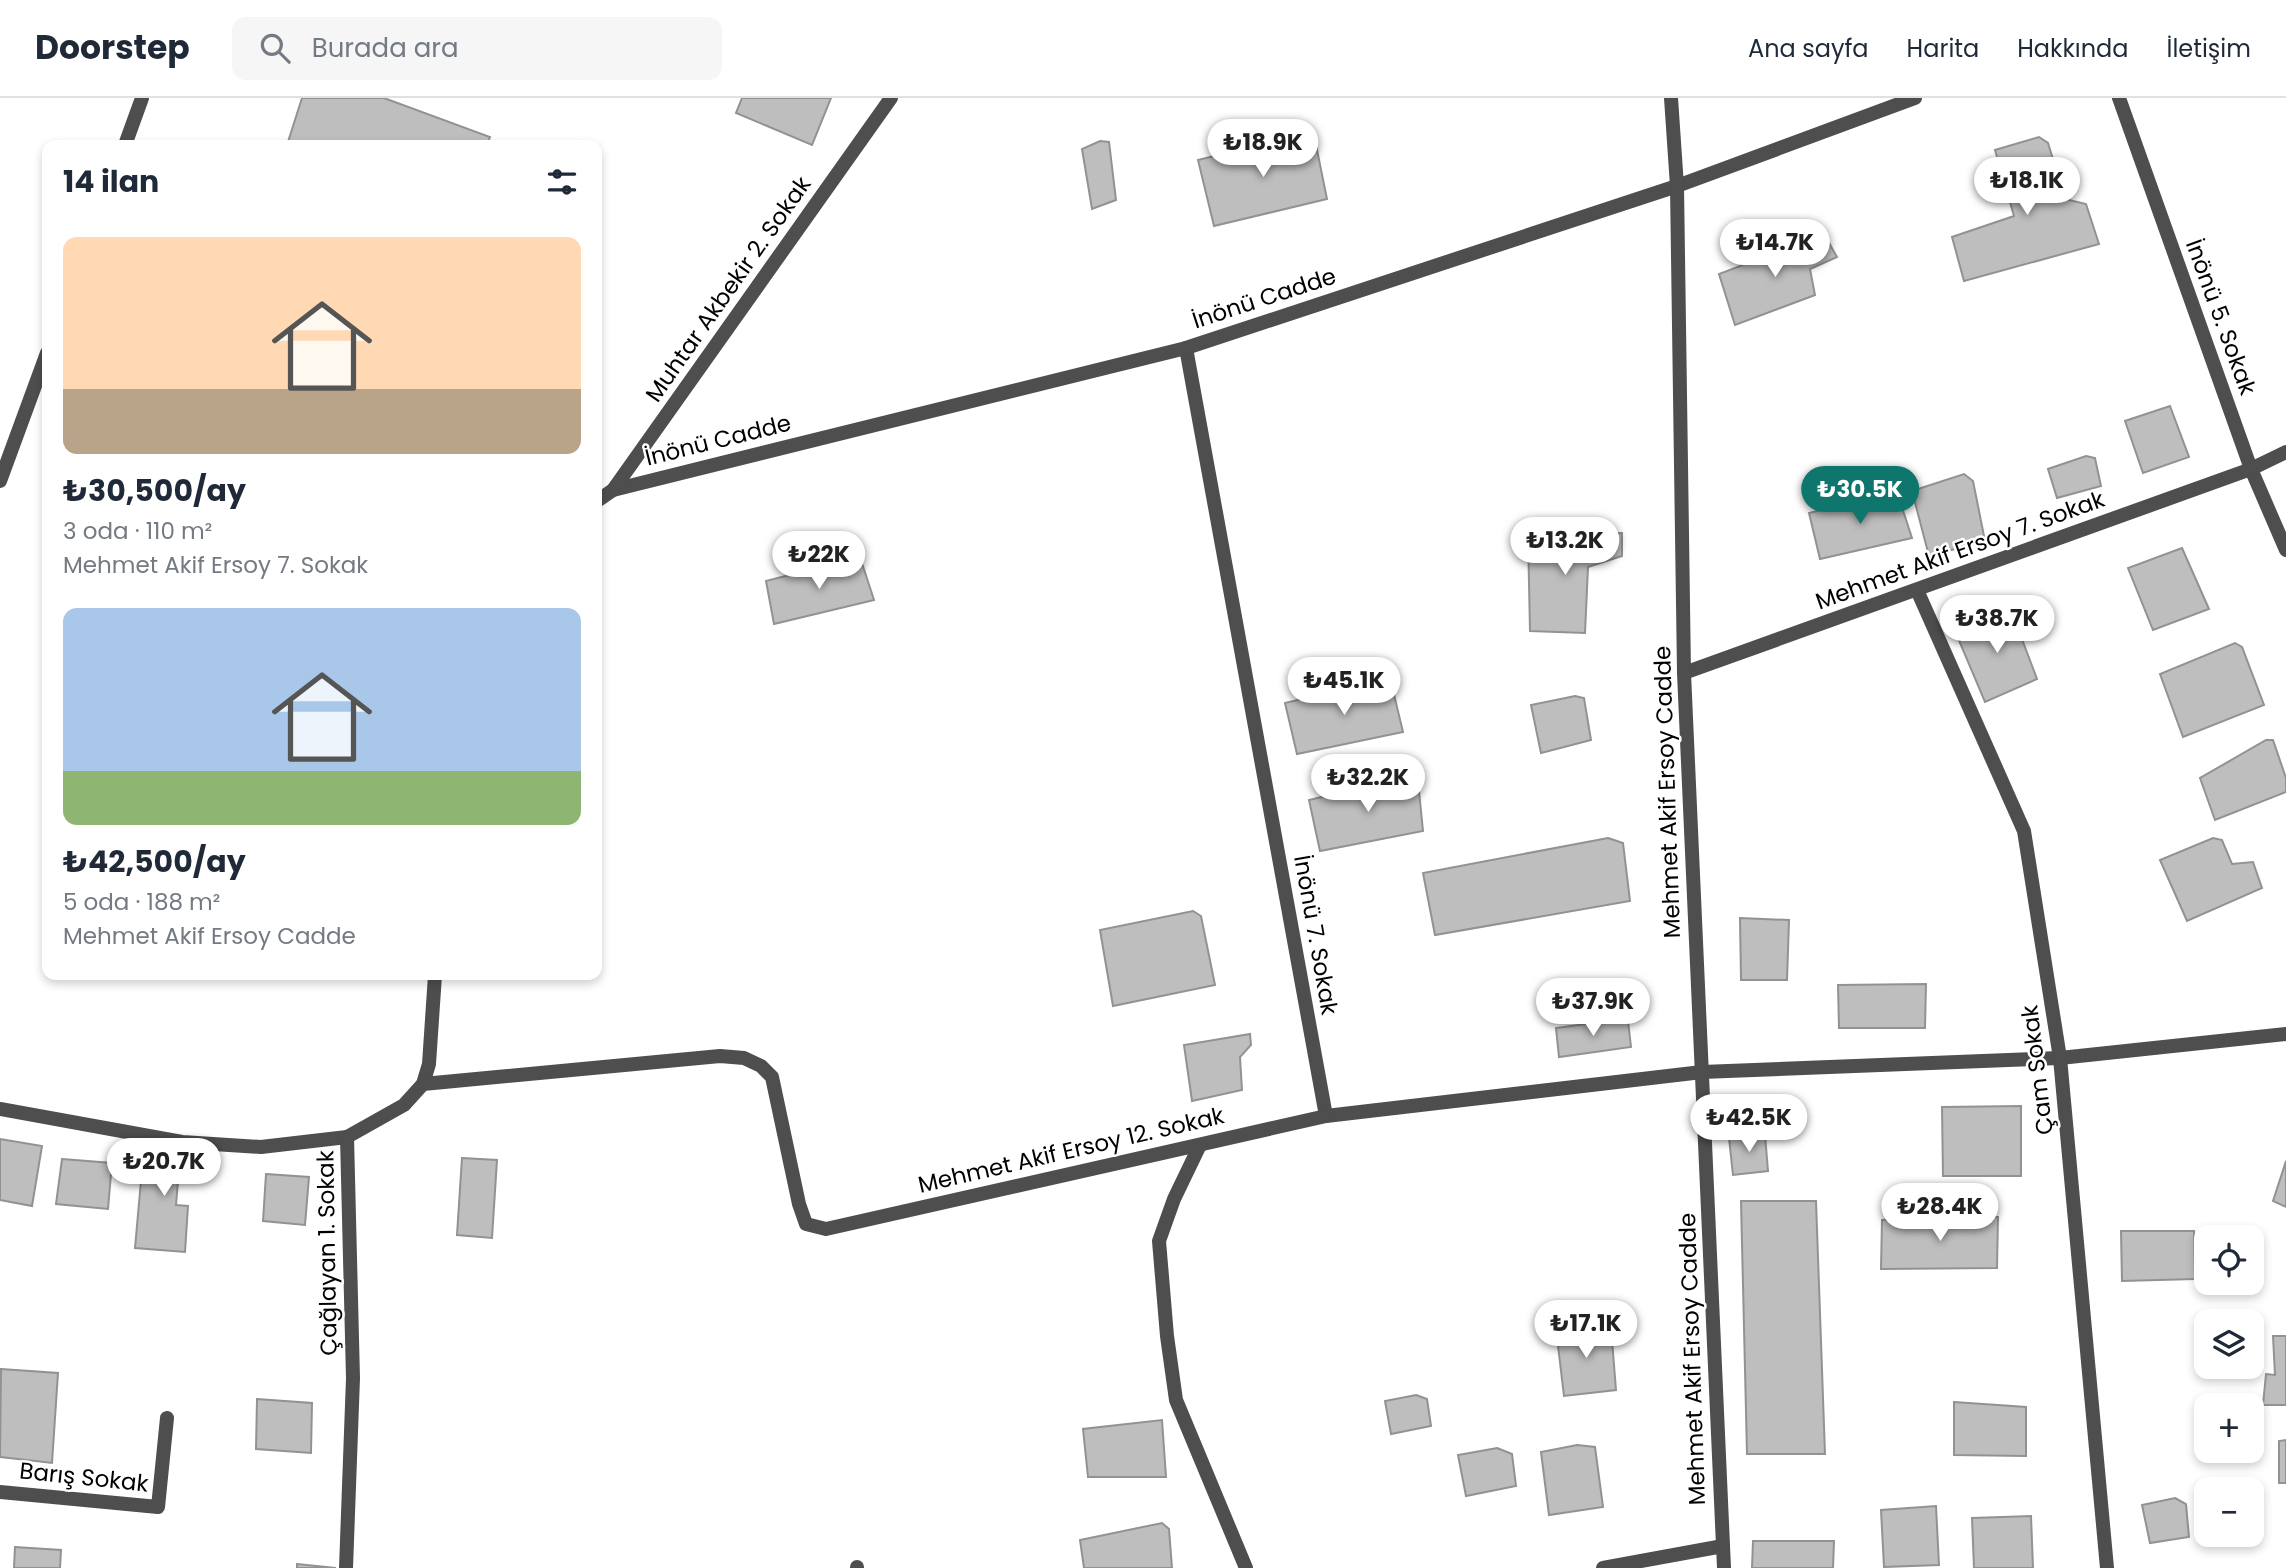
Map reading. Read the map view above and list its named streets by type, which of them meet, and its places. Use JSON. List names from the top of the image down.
{
  "streets": {
    "street": [
      "Muhtar Akbekir 2. Sokak",
      "İnönü Cadde",
      "İnönü 5. Sokak",
      "Mehmet Akif Ersoy 7. Sokak",
      "Mehmet Akif Ersoy Cadde",
      "İnönü 7. Sokak",
      "Çam Sokak",
      "Mehmet Akif Ersoy 12. Sokak",
      "Çağlayan 1. Sokak",
      "Barış Sokak"
    ]
  },
  "crossings": [
    ["Muhtar Akbekir 2. Sokak", "İnönü Cadde"],
    ["İnönü Cadde", "Mehmet Akif Ersoy Cadde"],
    ["İnönü Cadde", "İnönü 7. Sokak"],
    ["İnönü 5. Sokak", "Mehmet Akif Ersoy 7. Sokak"],
    ["Mehmet Akif Ersoy 7. Sokak", "Mehmet Akif Ersoy Cadde"],
    ["Mehmet Akif Ersoy 7. Sokak", "Çam Sokak"],
    ["İnönü 7. Sokak", "Mehmet Akif Ersoy 12. Sokak"],
    ["Mehmet Akif Ersoy 12. Sokak", "Çağlayan 1. Sokak"]
  ],
  "page": {
    "header": "Doorstep",
    "search": "Burada ara",
    "nav": [
      "Ana sayfa",
      "Harita",
      "Hakkında",
      "İletişim"
    ],
    "price": [
      "₺18.9K",
      "₺18.1K",
      "₺14.7K",
      "₺30.5K",
      "₺13.2K",
      "₺22K",
      "₺38.7K",
      "₺45.1K",
      "₺32.2K",
      "₺37.9K",
      "₺42.5K",
      "₺20.7K",
      "₺28.4K",
      "₺17.1K"
    ],
    "heading": "14 ilan",
    "list": [
      {
        "name": "₺30,500/ay",
        "note": "3 oda · 110 m² · Mehmet Akif Ersoy 7. Sokak"
      },
      {
        "name": "₺42,500/ay",
        "note": "5 oda · 188 m² · Mehmet Akif Ersoy Cadde"
      }
    ],
    "map_buttons": ["+", "−"]
  }
}
